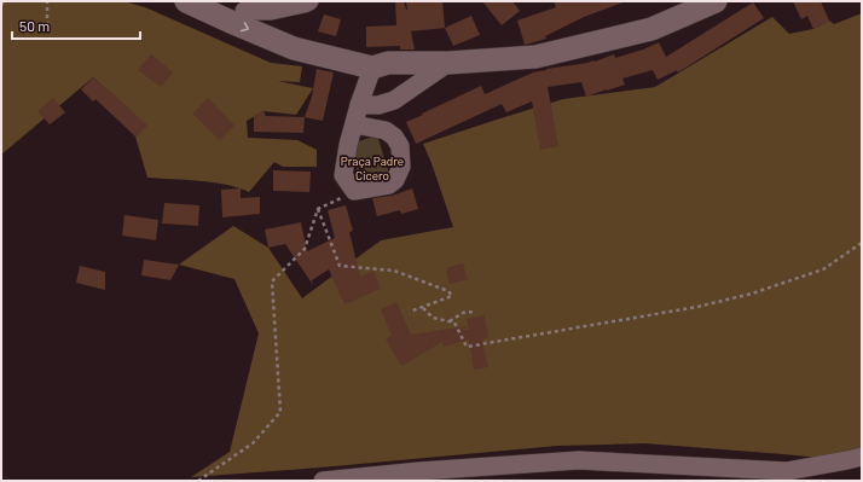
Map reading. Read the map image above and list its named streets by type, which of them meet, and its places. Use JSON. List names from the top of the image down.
{
  "parks": ["Praça Padre Cicero"],
  "scale_bar": "50 m"
}
